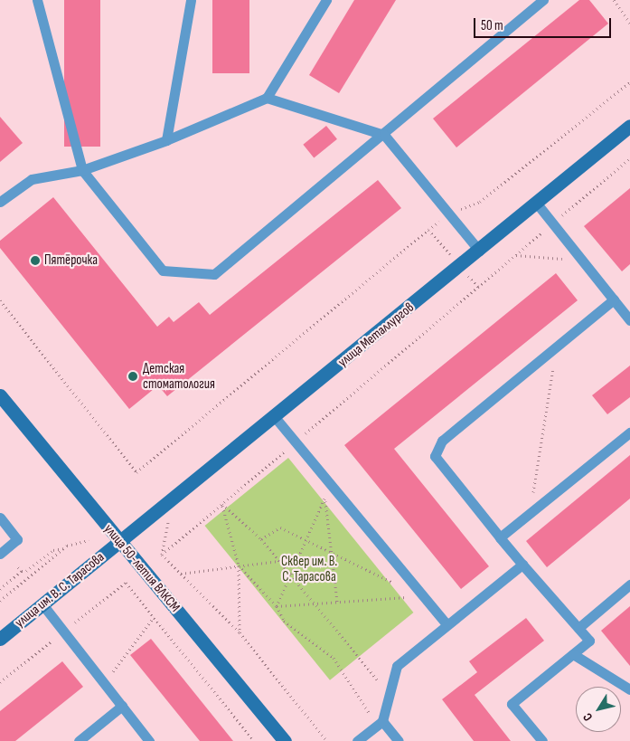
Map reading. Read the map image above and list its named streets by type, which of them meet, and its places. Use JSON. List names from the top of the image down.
{
  "streets": {
    "street": ["улица Металлургов", "улица 50-летия ВЛКСМ", "улица им. В. С. Тарасова"]
  },
  "crossings": [
    ["улица Металлургов", "улица 50-летия ВЛКСМ"],
    ["улица Металлургов", "улица им. В. С. Тарасова"],
    ["улица 50-летия ВЛКСМ", "улица им. В. С. Тарасова"]
  ],
  "parks": ["Сквер им. В. С. Тарасова"],
  "places": ["Пятёрочка", "Детская стоматология"],
  "scale_bar": "50 m",
  "north": "bottom left"
}
